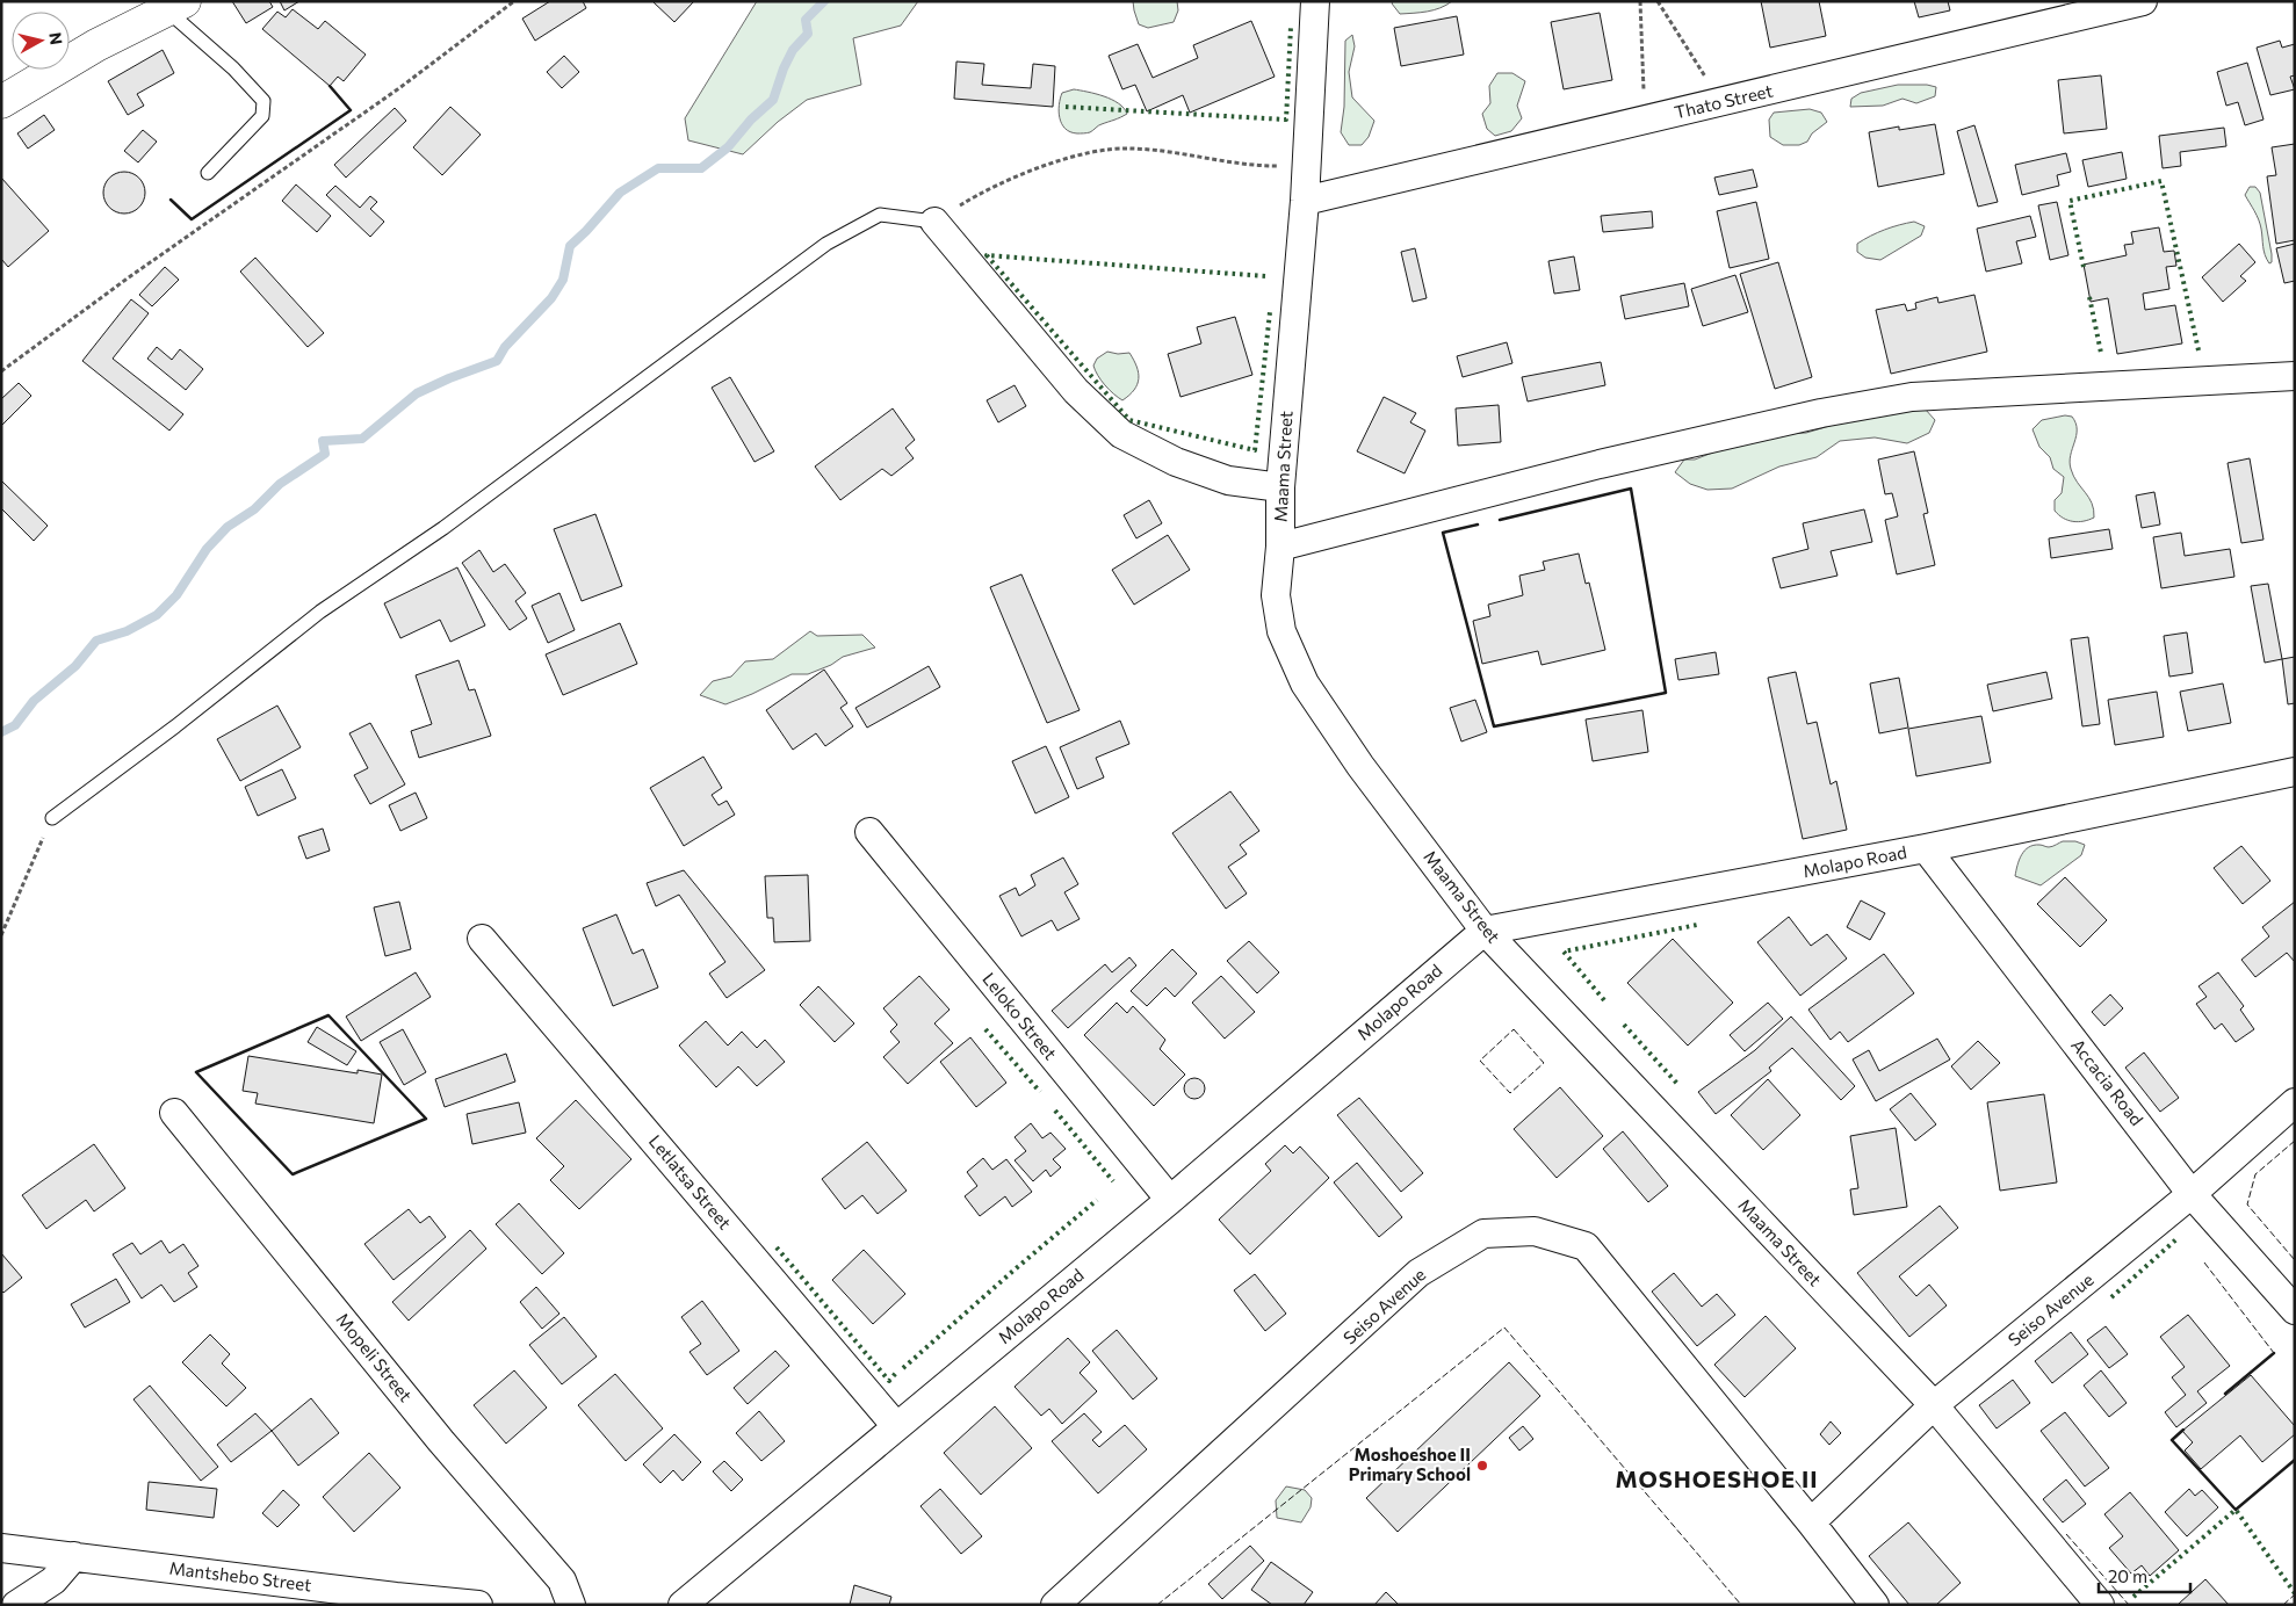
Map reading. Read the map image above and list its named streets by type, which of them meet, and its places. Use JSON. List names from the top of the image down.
{
  "streets": {
    "street": [
      "Thato Street",
      "Maama Street",
      "Molapo Road",
      "Leloko Street",
      "Accacia Road",
      "Letlatsa Street",
      "Seiso Avenue",
      "Mopeli Street",
      "Mantshebo Street"
    ]
  },
  "crossings": [
    ["Thato Street", "Maama Street"],
    ["Maama Street", "Molapo Road"],
    ["Maama Street", "Seiso Avenue"],
    ["Molapo Road", "Leloko Street"],
    ["Molapo Road", "Accacia Road"],
    ["Molapo Road", "Letlatsa Street"],
    ["Accacia Road", "Seiso Avenue"]
  ],
  "districts": ["MOSHOESHOE II"],
  "places": ["Moshoeshoe II Primary School"],
  "scale_bar": "20 m",
  "north": "right"
}
